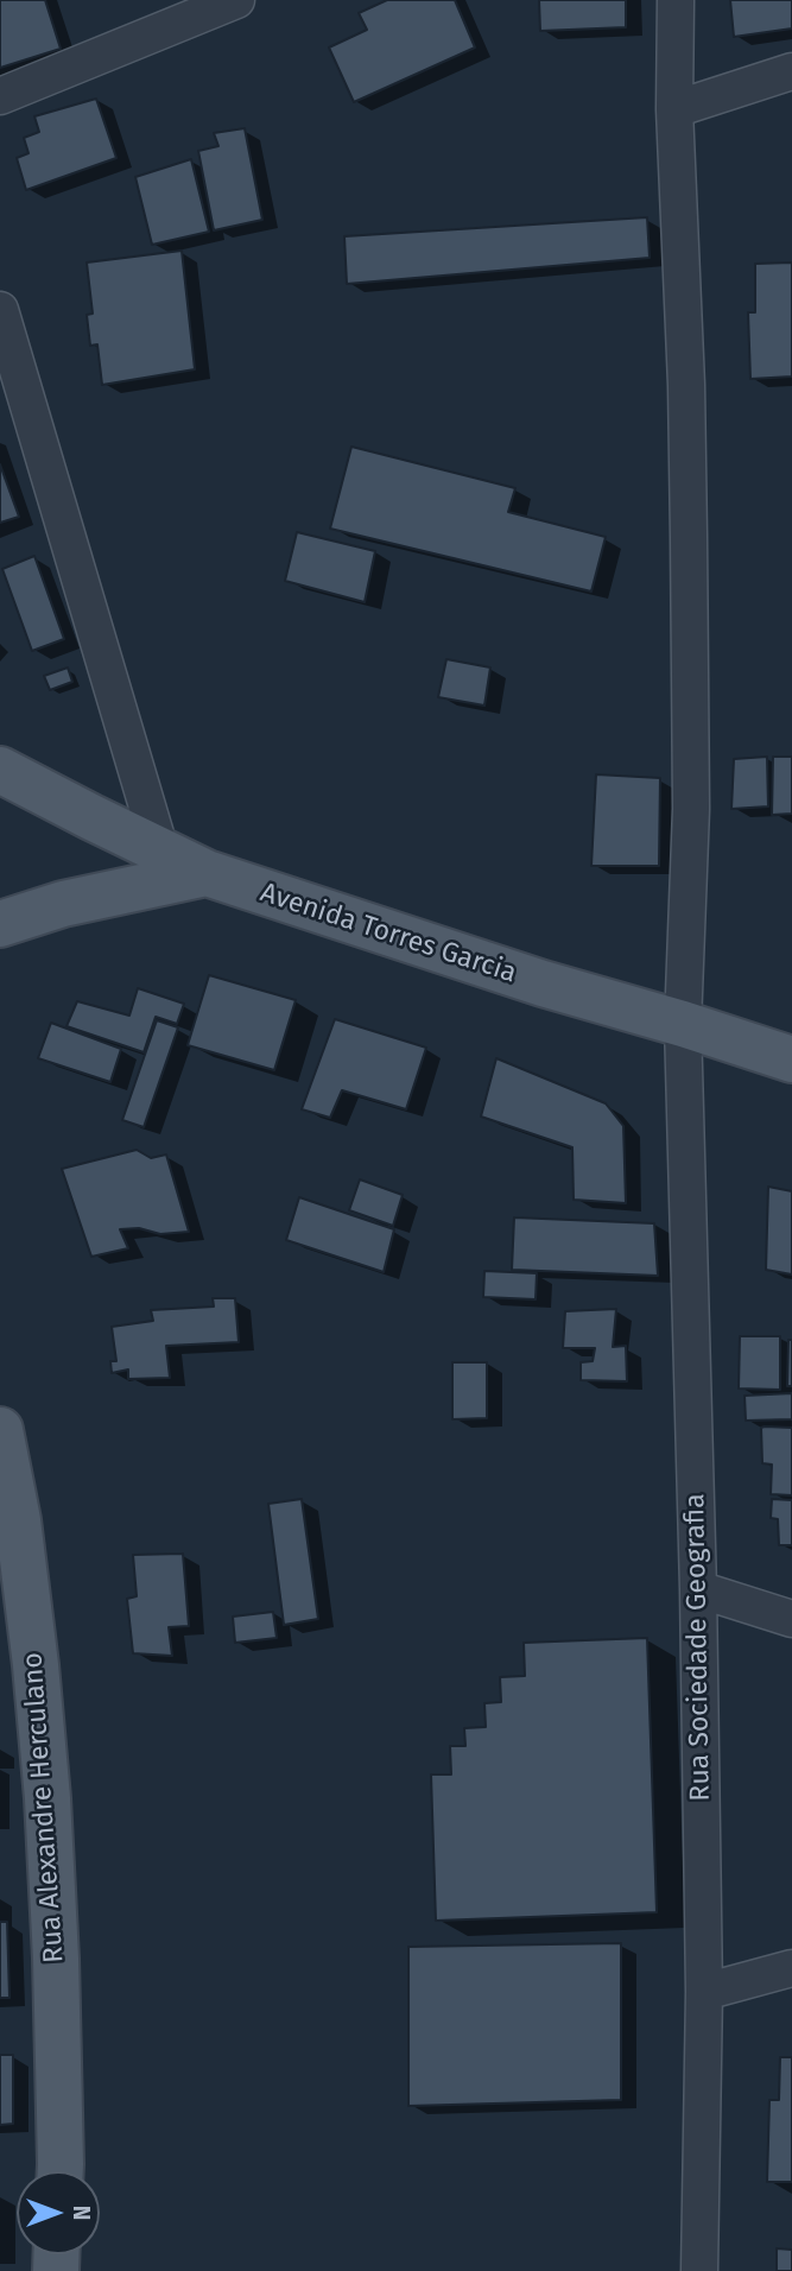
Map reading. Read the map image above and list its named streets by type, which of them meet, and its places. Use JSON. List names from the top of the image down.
{
  "streets": {
    "main road": ["Avenida Torres Garcia", "Rua Alexandre Herculano"],
    "street": ["Rua Sociedade Geografia"]
  },
  "crossings": [
    ["Avenida Torres Garcia", "Rua Sociedade Geografia"]
  ],
  "north": "right"
}
